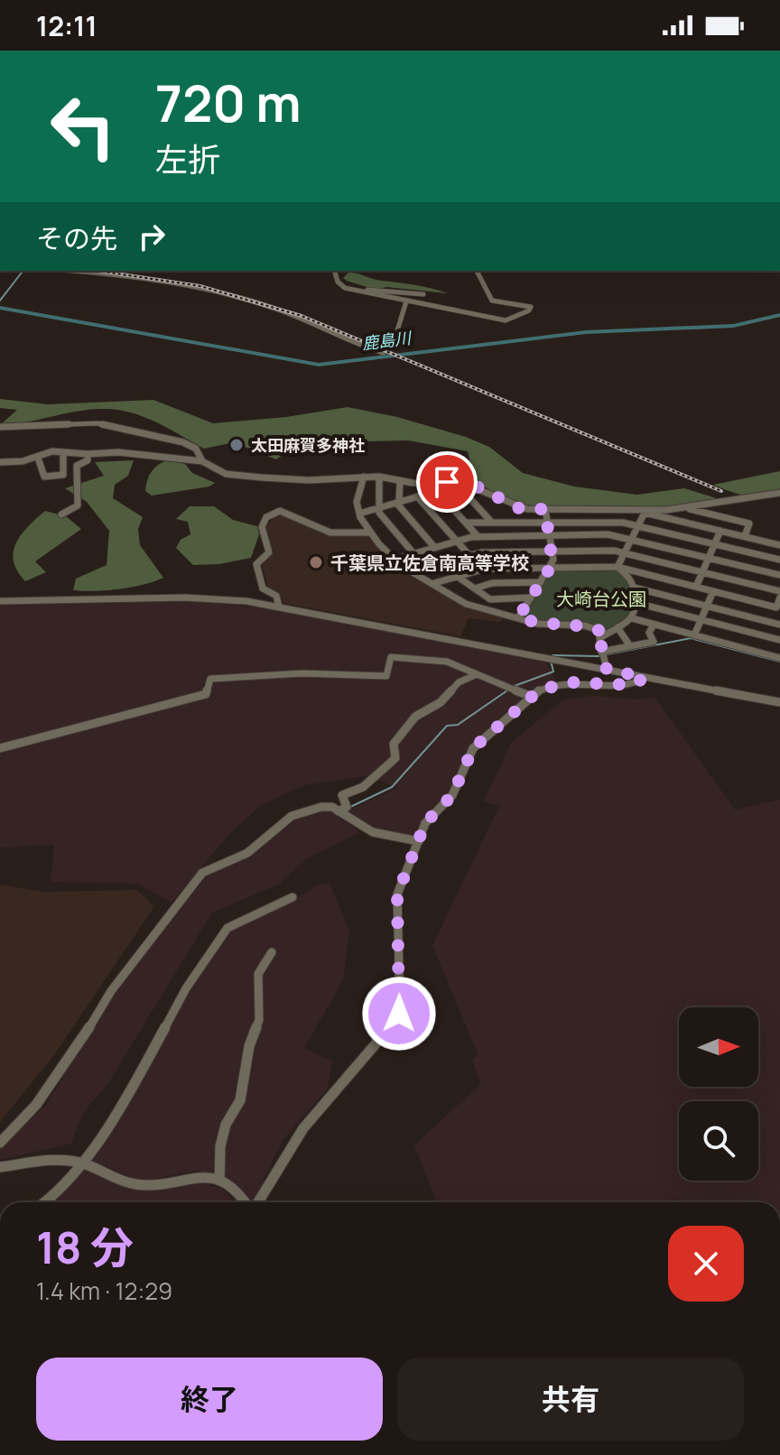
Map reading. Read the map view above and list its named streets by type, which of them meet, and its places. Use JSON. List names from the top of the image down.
{
  "water": ["鹿島川"],
  "parks": ["大崎台公園"],
  "places": ["太田麻賀多神社", "千葉県立佐倉南高等学校"],
  "north": "right",
  "page": {
    "status": "12:11",
    "turn": ["720 m", "左折"],
    "then": "その先",
    "heading": ["18 分", "1.4 km · 12:29"],
    "buttons": ["終了", "共有"]
  }
}
